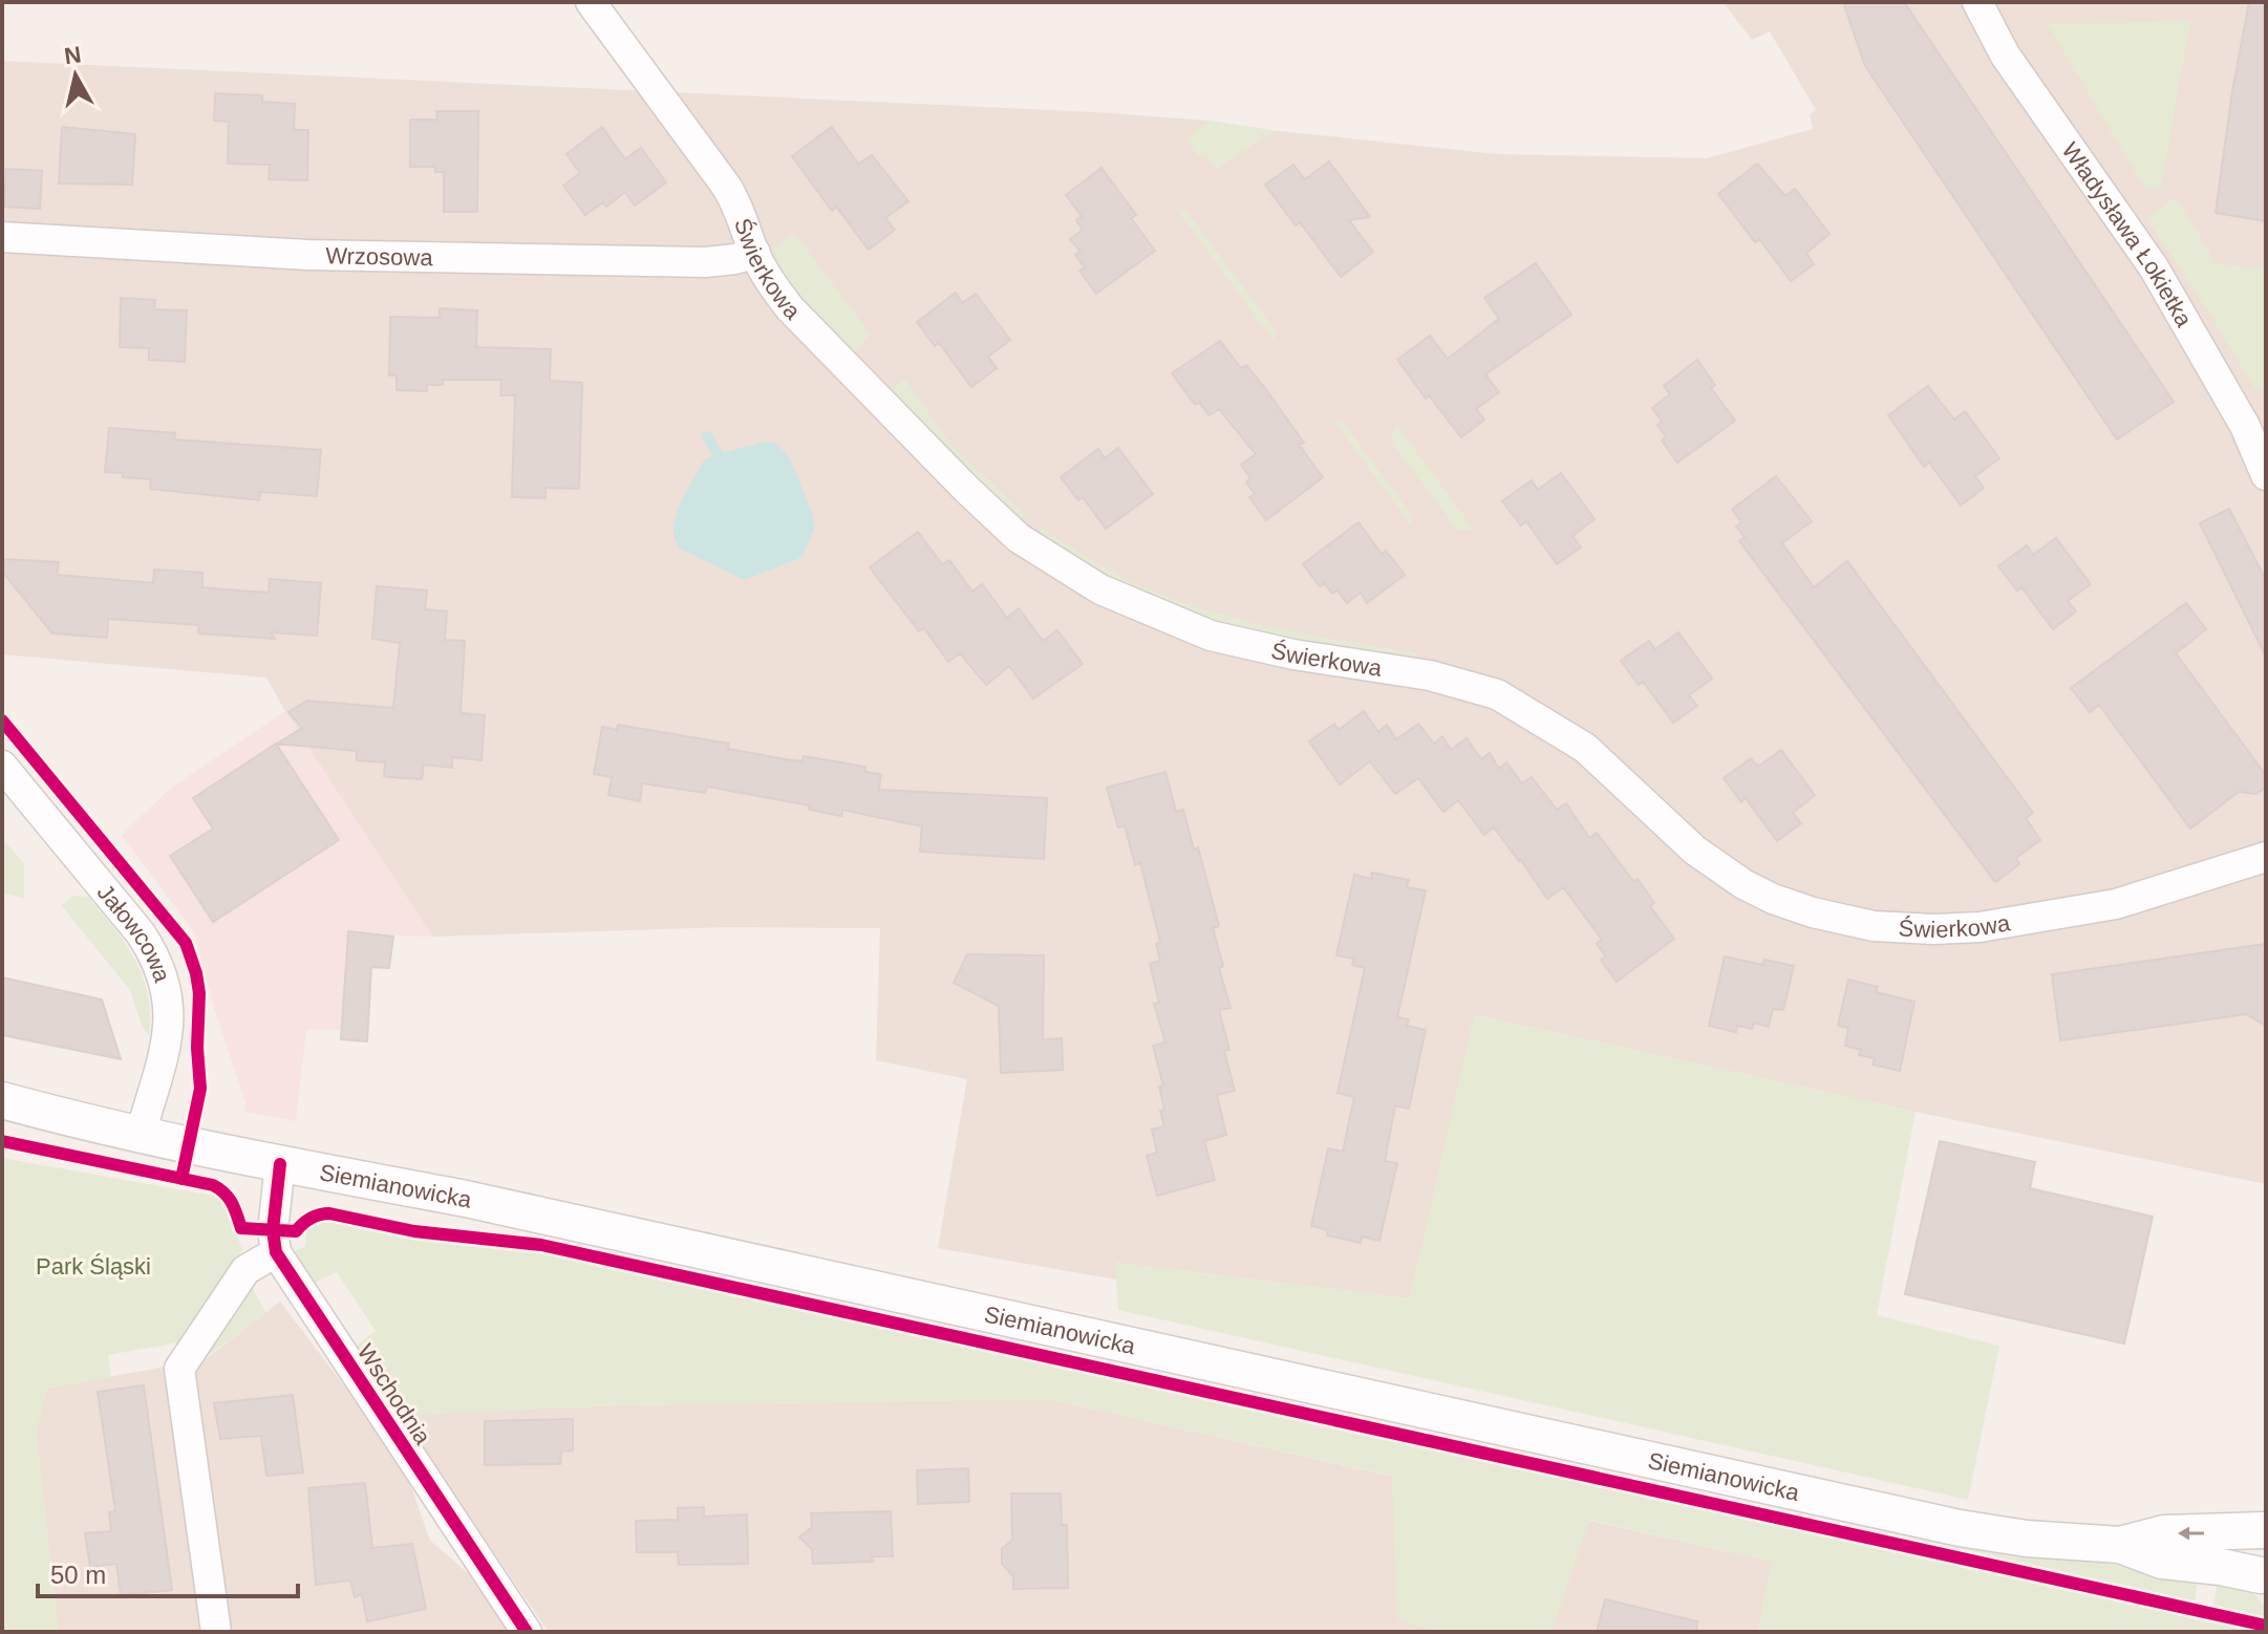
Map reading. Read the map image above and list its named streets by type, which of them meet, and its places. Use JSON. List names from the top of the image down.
{
  "streets": {
    "street": [
      "Władysława Łokietka",
      "Wrzosowa",
      "Świerkowa",
      "Jałowcowa",
      "Siemianowicka",
      "Wschodnia"
    ]
  },
  "crossings": [
    ["Wrzosowa", "Świerkowa"],
    ["Jałowcowa", "Siemianowicka"]
  ],
  "parks": ["Park Śląski"],
  "scale_bar": "50 m",
  "north": "top"
}
